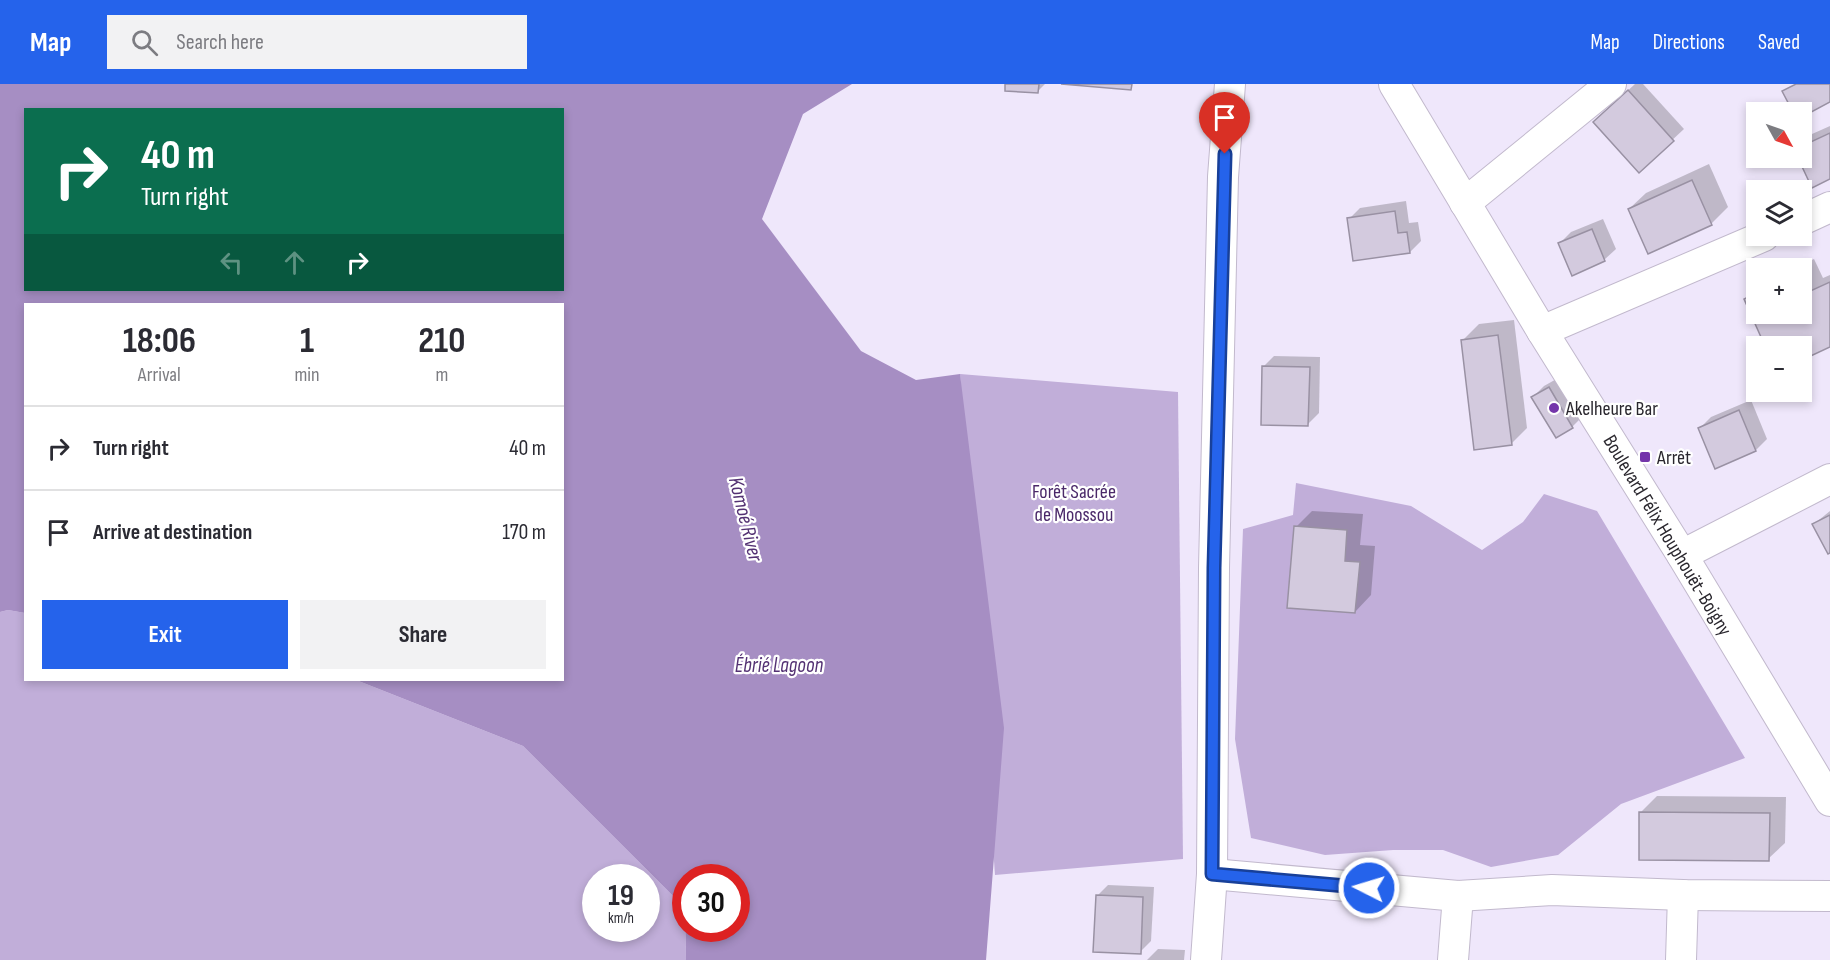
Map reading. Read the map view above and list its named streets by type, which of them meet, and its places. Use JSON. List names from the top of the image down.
{
  "streets": {
    "street": ["Boulevard Félix Houphouët-Boigny"]
  },
  "water": ["Komoé River", "Ébrié Lagoon"],
  "parks": ["Forêt Sacrée de Moossou"],
  "places": {
    "other": ["Akelheure Bar"],
    "transit": ["Arrêt"]
  },
  "north": "bottom right",
  "page": {
    "header": "Map",
    "search": "Search here",
    "nav": ["Map", "Directions", "Saved"],
    "map_buttons": ["+", "−"],
    "turn": ["40 m", "Turn right"],
    "eta": [
      "18:06",
      "Arrival",
      "1",
      "min",
      "210",
      "m"
    ],
    "list": [
      {
        "name": "Turn right",
        "value": "40 m"
      },
      {
        "name": "Arrive at destination",
        "value": "170 m"
      }
    ],
    "buttons": ["Exit", "Share"],
    "speed": "19 km/h",
    "limit": "30"
  }
}
